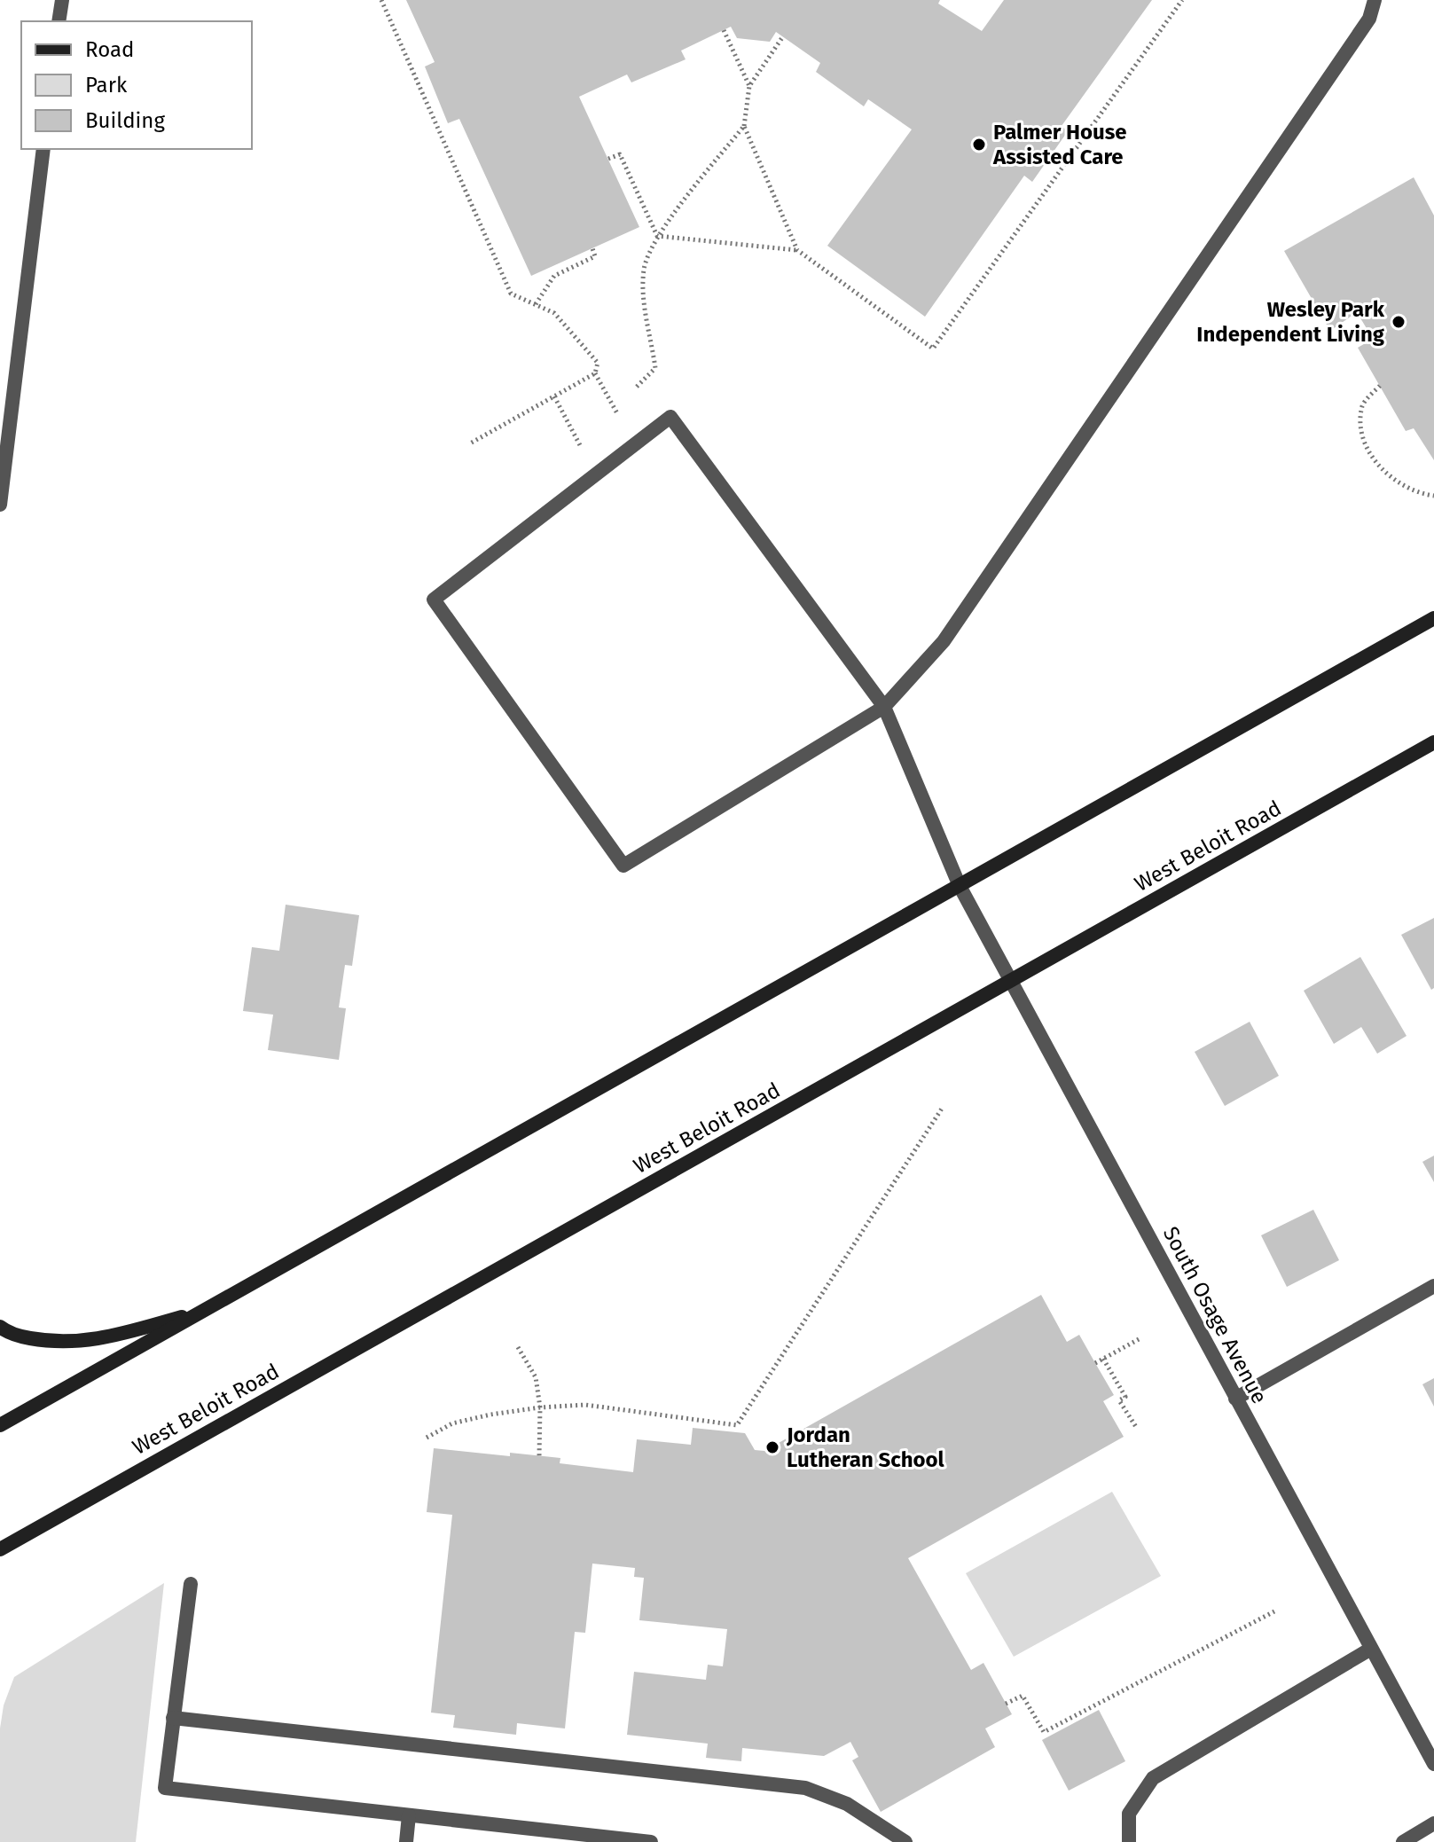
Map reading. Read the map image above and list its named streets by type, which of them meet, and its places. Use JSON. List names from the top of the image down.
{
  "streets": {
    "main road": ["West Beloit Road"],
    "street": ["South Osage Avenue"]
  },
  "crossings": [
    ["West Beloit Road", "South Osage Avenue"]
  ],
  "places": ["Palmer House Assisted Care", "Wesley Park Independent Living", "Jordan Lutheran School"],
  "legend": ["Road", "Park", "Building"]
}
